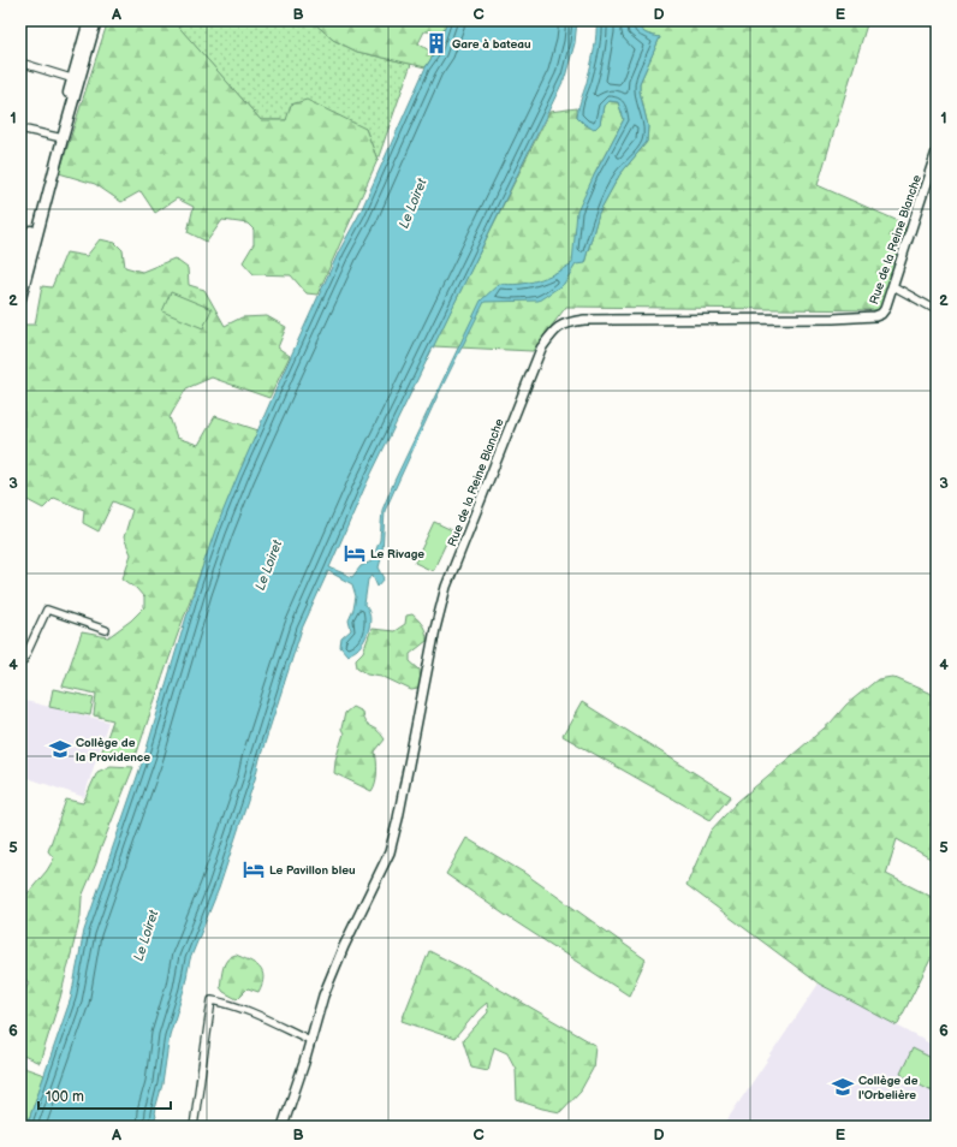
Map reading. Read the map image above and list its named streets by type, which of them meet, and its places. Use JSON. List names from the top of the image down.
{
  "streets": {
    "street": ["Rue de la Reine Blanche"]
  },
  "water": ["Le Loiret"],
  "places": {
    "building": ["Gare à bateau"],
    "hotel": ["Le Rivage", "Le Pavillon bleu"],
    "school or university": ["Collège de la Providence", "Collège de l'Orbelière"]
  },
  "scale_bar": "100 m",
  "grid": {
    "columns": [
      "A",
      "B",
      "C",
      "D",
      "E"
    ],
    "rows": [
      "1",
      "2",
      "3",
      "4",
      "5",
      "6"
    ]
  }
}
